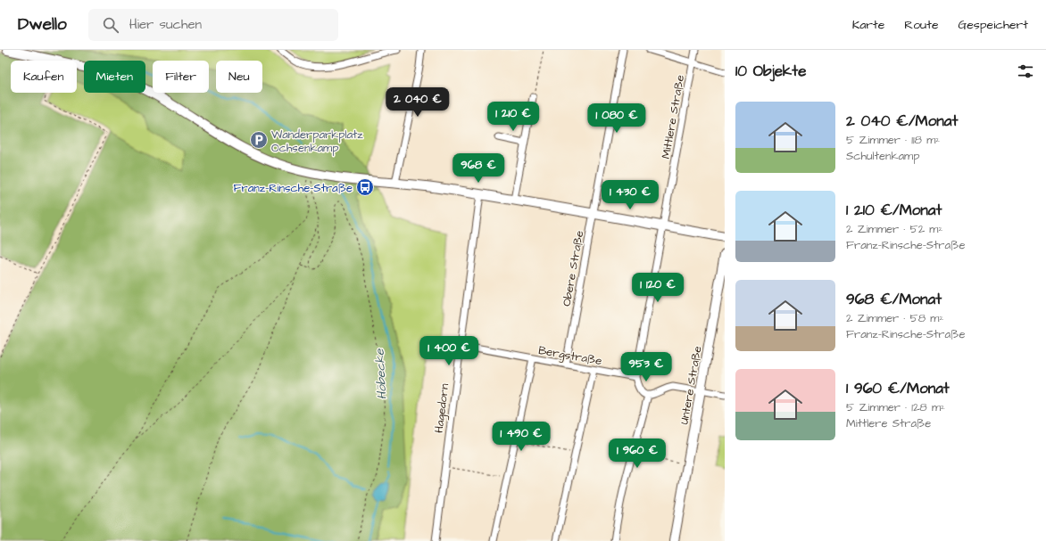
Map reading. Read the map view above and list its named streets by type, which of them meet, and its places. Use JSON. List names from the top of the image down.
{
  "streets": {
    "street": [
      "Mittlere Straße",
      "Obere Straße",
      "Bergstraße",
      "Untere Straße",
      "Hagedorn"
    ]
  },
  "crossings": [
    ["Mittlere Straße", "Bergstraße"],
    ["Obere Straße", "Bergstraße"],
    ["Bergstraße", "Hagedorn"]
  ],
  "water": ["Höbecke"],
  "places": {
    "parking": ["Wanderparkplatz Ochsenkamp"],
    "bus stop": ["Franz-Rinsche-Straße"]
  },
  "page": {
    "header": "Dwello",
    "search": "Hier suchen",
    "nav": ["Karte", "Route", "Gespeichert"],
    "heading": "10 Objekte",
    "chip": [
      "Kaufen",
      "Mieten",
      "Filter",
      "Neu"
    ],
    "price": [
      "2 040 €",
      "1 210 €",
      "1 080 €",
      "968 €",
      "1 430 €",
      "1 120 €",
      "1 400 €",
      "953 €",
      "1 490 €",
      "1 960 €"
    ],
    "list": [
      {
        "name": "2 040 €/Monat",
        "note": "5 Zimmer · 118 m² · Schultenkamp"
      },
      {
        "name": "1 210 €/Monat",
        "note": "2 Zimmer · 52 m² · Franz-Rinsche-Straße"
      },
      {
        "name": "968 €/Monat",
        "note": "2 Zimmer · 58 m² · Franz-Rinsche-Straße"
      },
      {
        "name": "1 960 €/Monat",
        "note": "5 Zimmer · 128 m² · Mittlere Straße"
      }
    ]
  }
}
